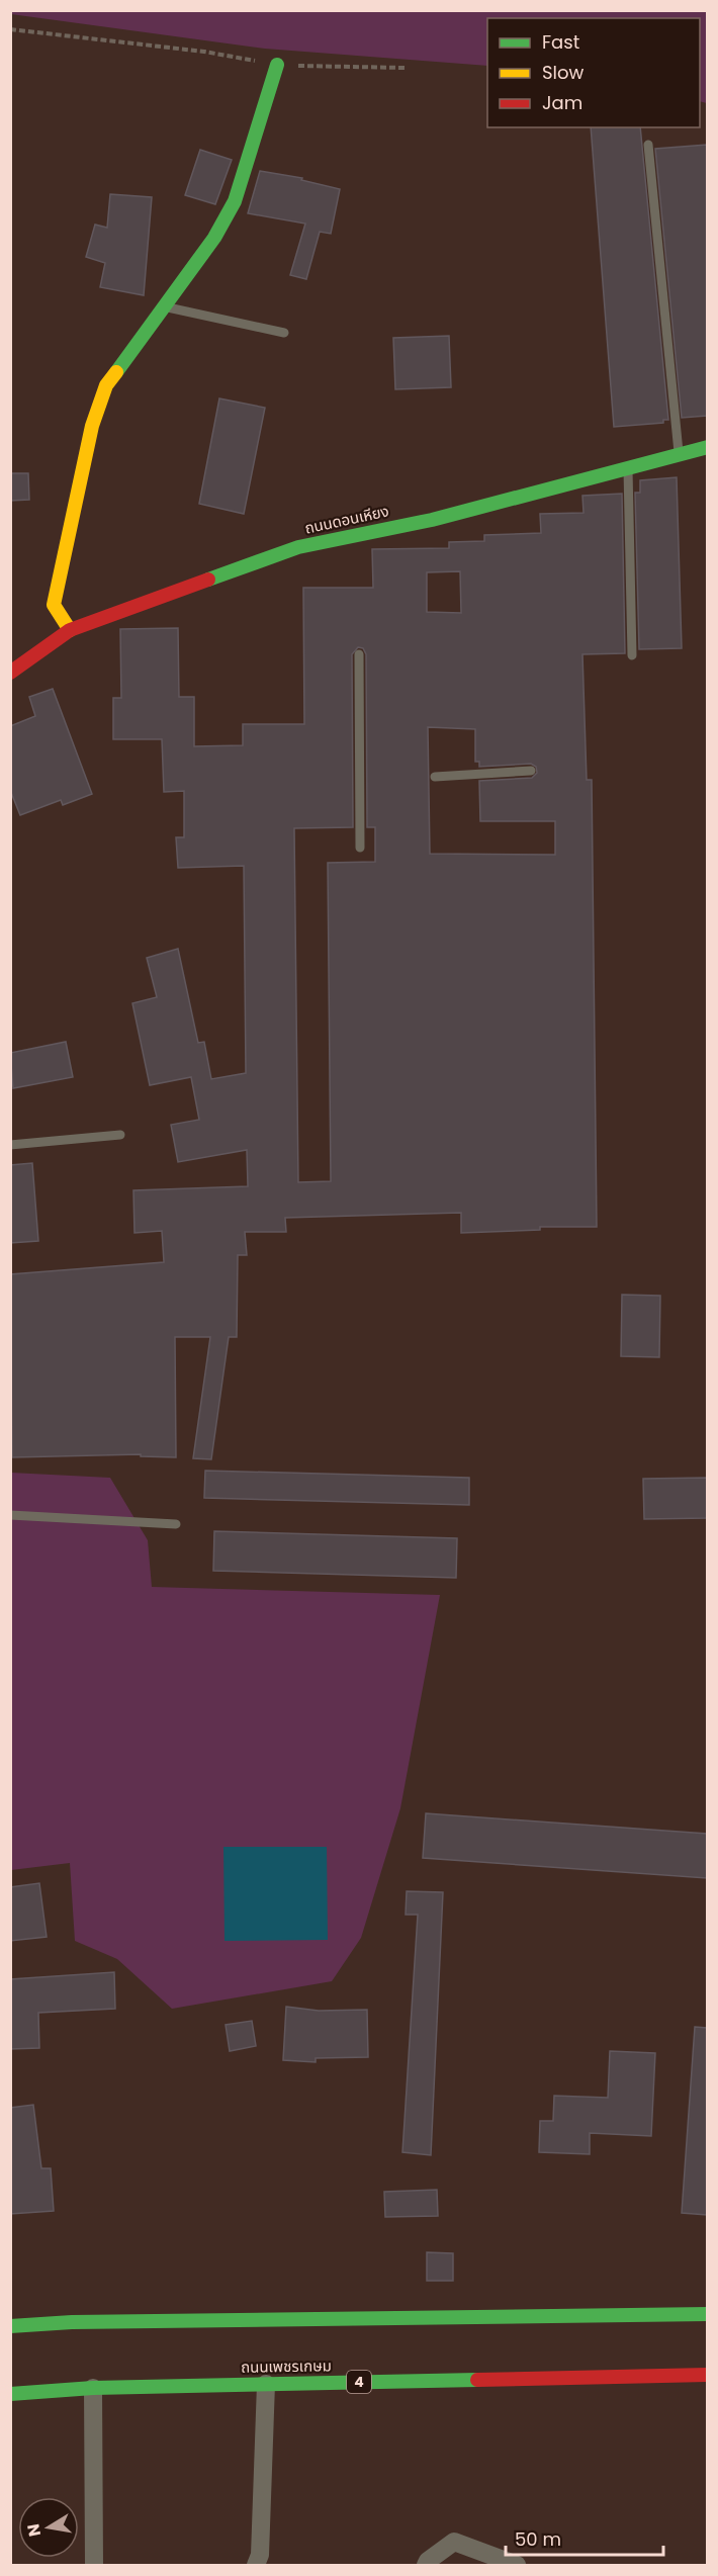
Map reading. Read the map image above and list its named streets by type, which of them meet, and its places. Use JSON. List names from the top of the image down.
{
  "streets": {
    "main road": ["ถนนดอนเหียง", "ถนนเพชรเกษม", "4"]
  },
  "legend": ["Fast", "Slow", "Jam"],
  "scale_bar": "50 m",
  "north": "left"
}
